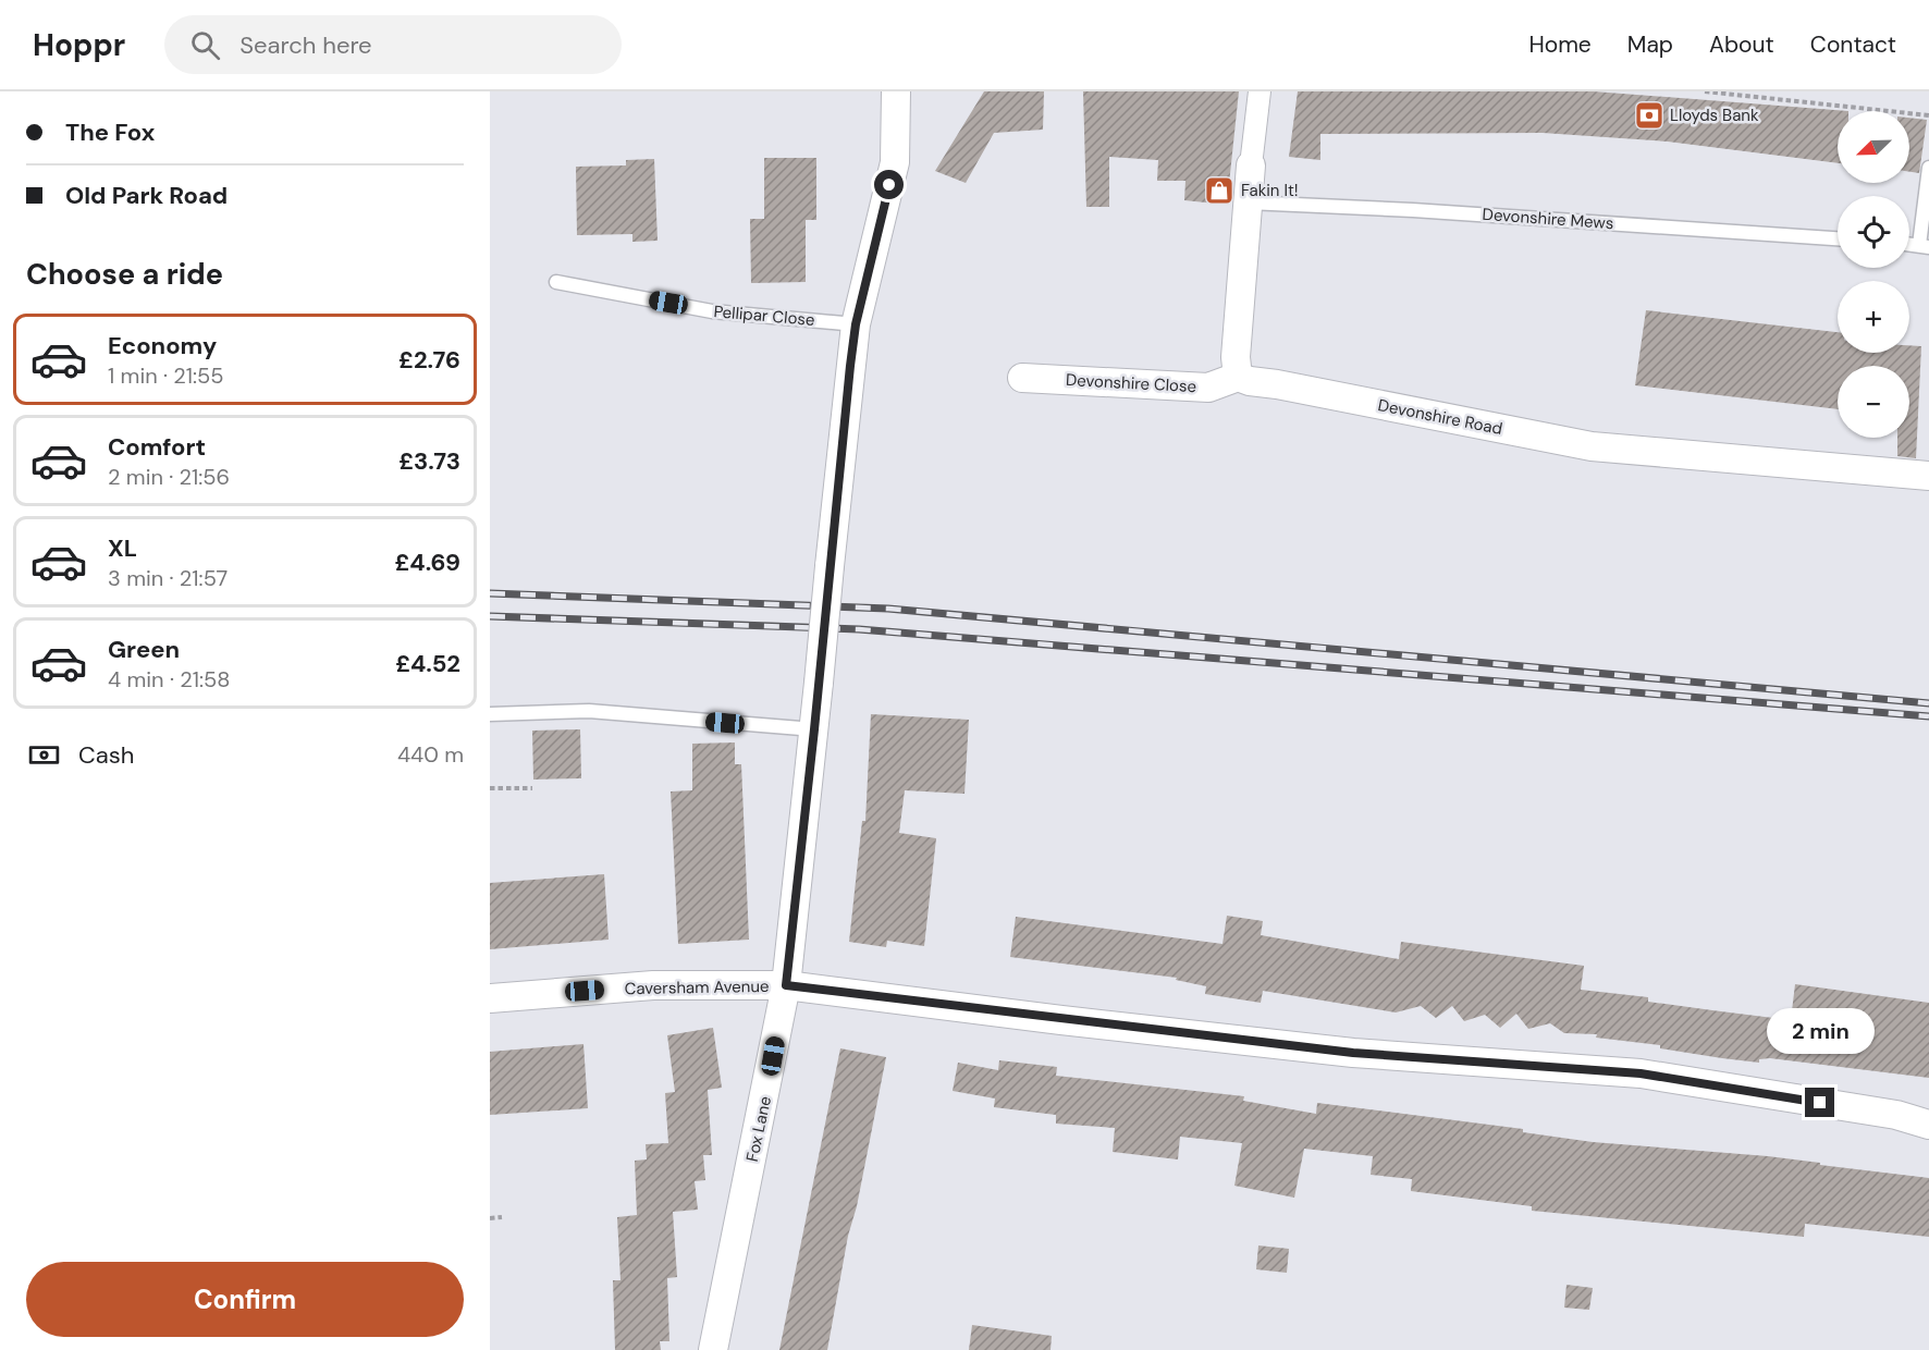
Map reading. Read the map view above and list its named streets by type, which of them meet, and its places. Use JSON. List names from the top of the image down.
{
  "streets": {
    "street": [
      "Devonshire Close",
      "Devonshire Road",
      "Caversham Avenue",
      "Fox Lane"
    ],
    "lane": ["Devonshire Mews", "Pellipar Close"]
  },
  "crossings": [
    ["Pellipar Close", "Fox Lane"],
    ["Devonshire Close", "Devonshire Road"],
    ["Caversham Avenue", "Fox Lane"]
  ],
  "places": {
    "bank": ["Lloyds Bank"],
    "shop": ["Fakin It!"]
  },
  "north": "bottom left",
  "page": {
    "header": "Hoppr",
    "search": "Search here",
    "nav": [
      "Home",
      "Map",
      "About",
      "Contact"
    ],
    "banner": ["The Fox", "Old Park Road"],
    "map_buttons": ["+", "−"],
    "heading": "Choose a ride",
    "list": [
      {
        "name": "Economy",
        "note": "1 min · 21:55",
        "value": "£2.76"
      },
      {
        "name": "Comfort",
        "note": "2 min · 21:56",
        "value": "£3.73"
      },
      {
        "name": "XL",
        "note": "3 min · 21:57",
        "value": "£4.69"
      },
      {
        "name": "Green",
        "note": "4 min · 21:58",
        "value": "£4.52"
      }
    ],
    "pay": ["Cash", "440 m"],
    "bubble": "2 min",
    "buttons": "Confirm"
  }
}
